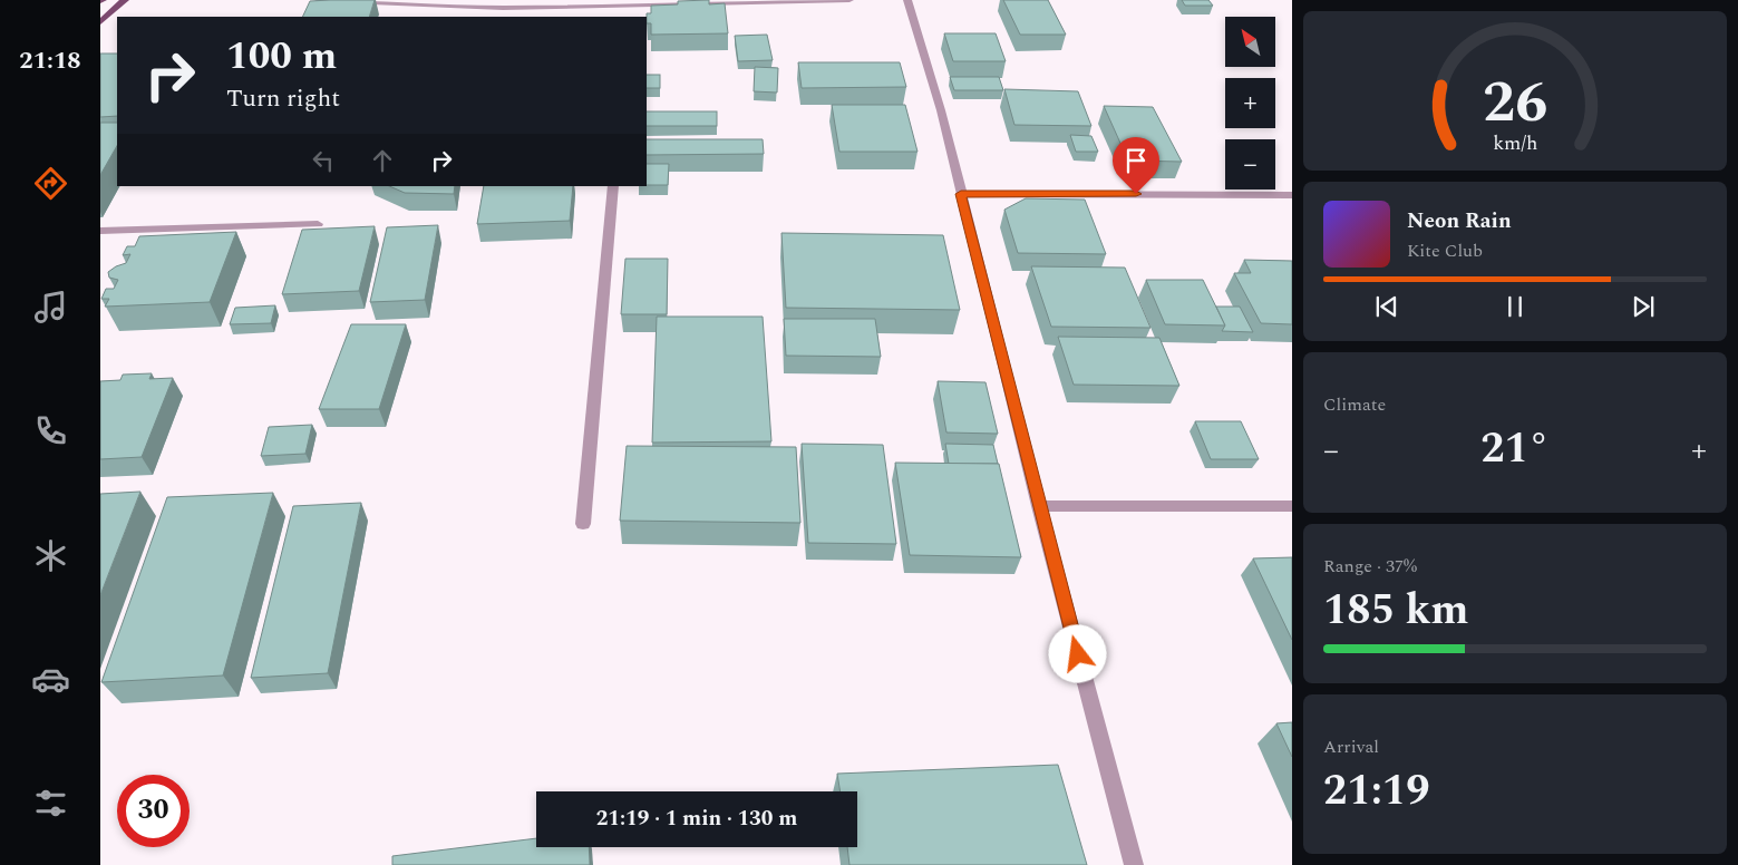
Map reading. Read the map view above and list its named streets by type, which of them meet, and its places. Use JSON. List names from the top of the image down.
{
  "north": "top left",
  "page": {
    "tabs": "21:18",
    "map_buttons": ["+", "−"],
    "turn": ["100 m", "Turn right"],
    "song": ["Neon Rain", "Kite Club"],
    "tile": [
      "Climate",
      ["Range · 37%", "185 km"],
      ["Arrival", "21:19"]
    ],
    "heat": ["−", "21°", "+"],
    "limit": "30",
    "trip": "21:19 · 1 min · 130 m",
    "gauge": ["26", "km/h"]
  }
}
